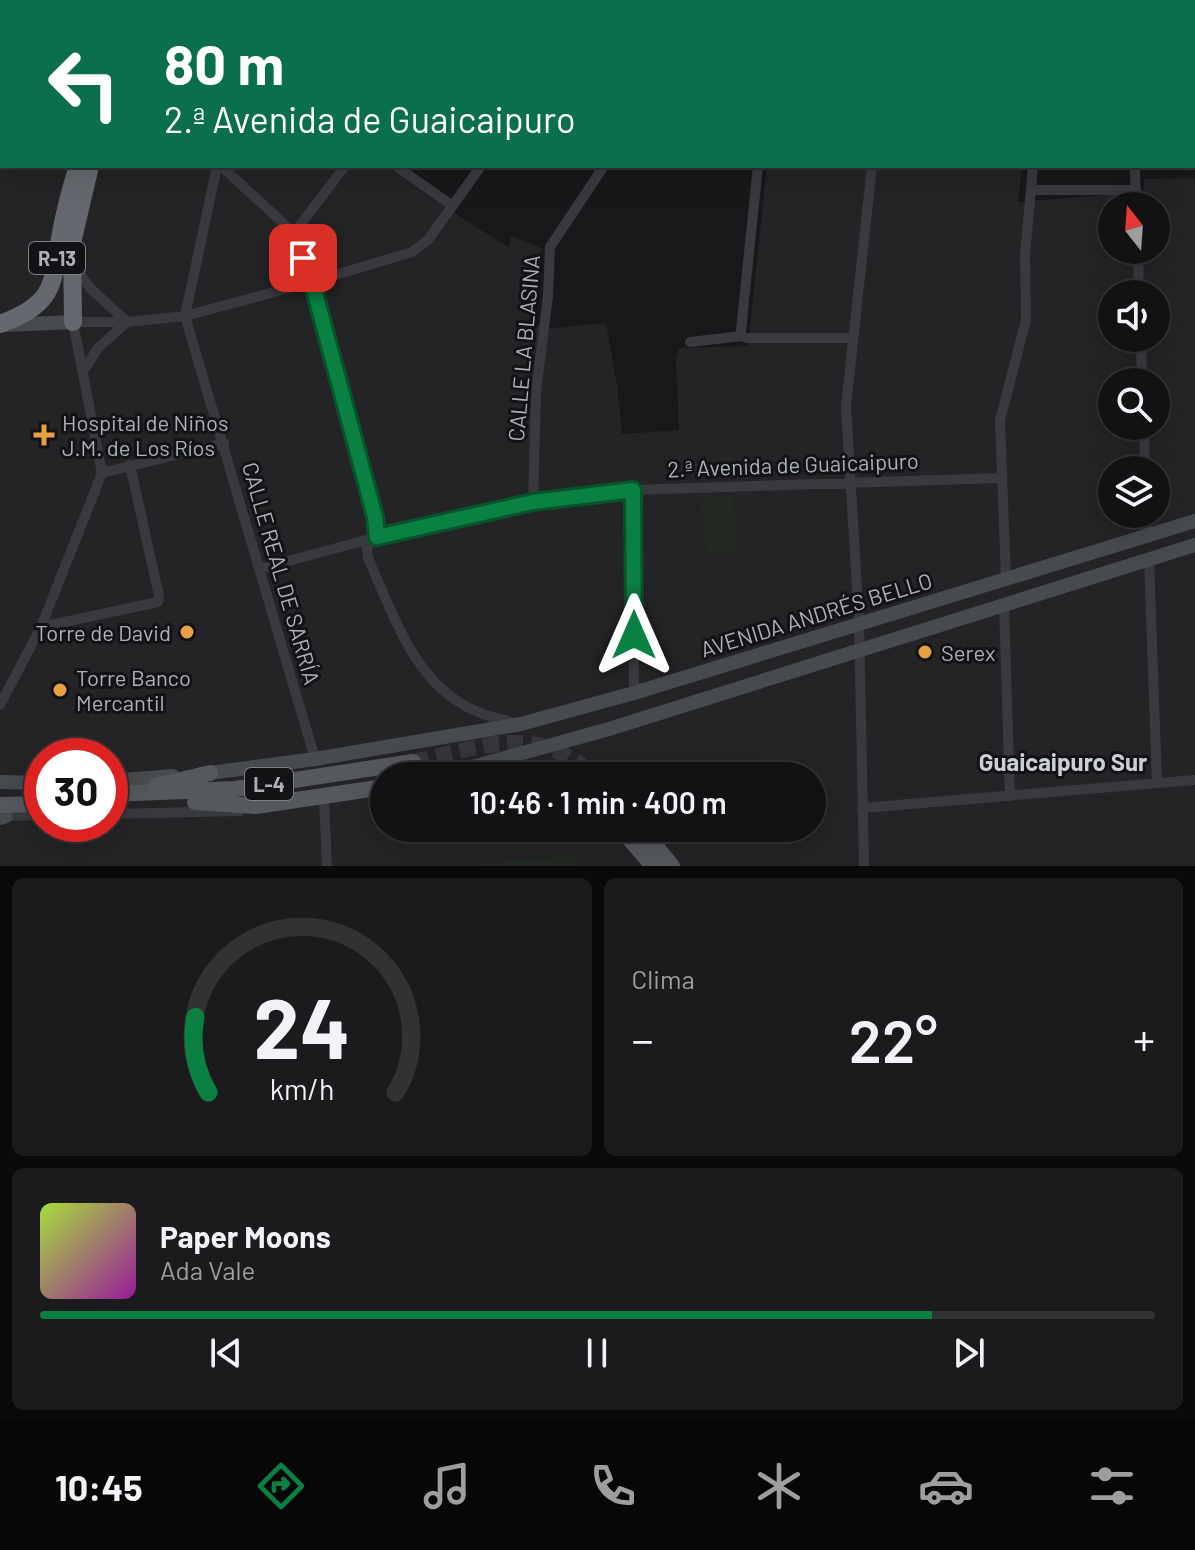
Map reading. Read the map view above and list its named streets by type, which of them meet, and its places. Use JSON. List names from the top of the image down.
{
  "streets": {
    "highway": ["R-13"],
    "main road": ["L-4"],
    "street": [
      "CALLE LA BLASINA",
      "2.ª Avenida de Guaicaipuro",
      "CALLE REAL DE SARRÍA",
      "AVENIDA ANDRÉS BELLO"
    ]
  },
  "crossings": [
    ["CALLE LA BLASINA", "2.ª Avenida de Guaicaipuro"],
    ["2.ª Avenida de Guaicaipuro", "CALLE REAL DE SARRÍA"],
    ["CALLE REAL DE SARRÍA", "AVENIDA ANDRÉS BELLO"]
  ],
  "districts": ["Guaicaipuro Sur"],
  "places": {
    "health": ["Hospital de Niños J.M. de Los Ríos"],
    "other": ["Torre de David", "Serex", "Torre Banco Mercantil"]
  },
  "north": "top",
  "page": {
    "turn": ["80 m", "2.ª Avenida de Guaicaipuro"],
    "limit": "30",
    "trip": "10:46 · 1 min · 400 m",
    "tile": "Clima",
    "heat": ["−", "22°", "+"],
    "song": ["Paper Moons", "Ada Vale"],
    "tabs": "10:45",
    "gauge": ["24", "km/h"]
  }
}
